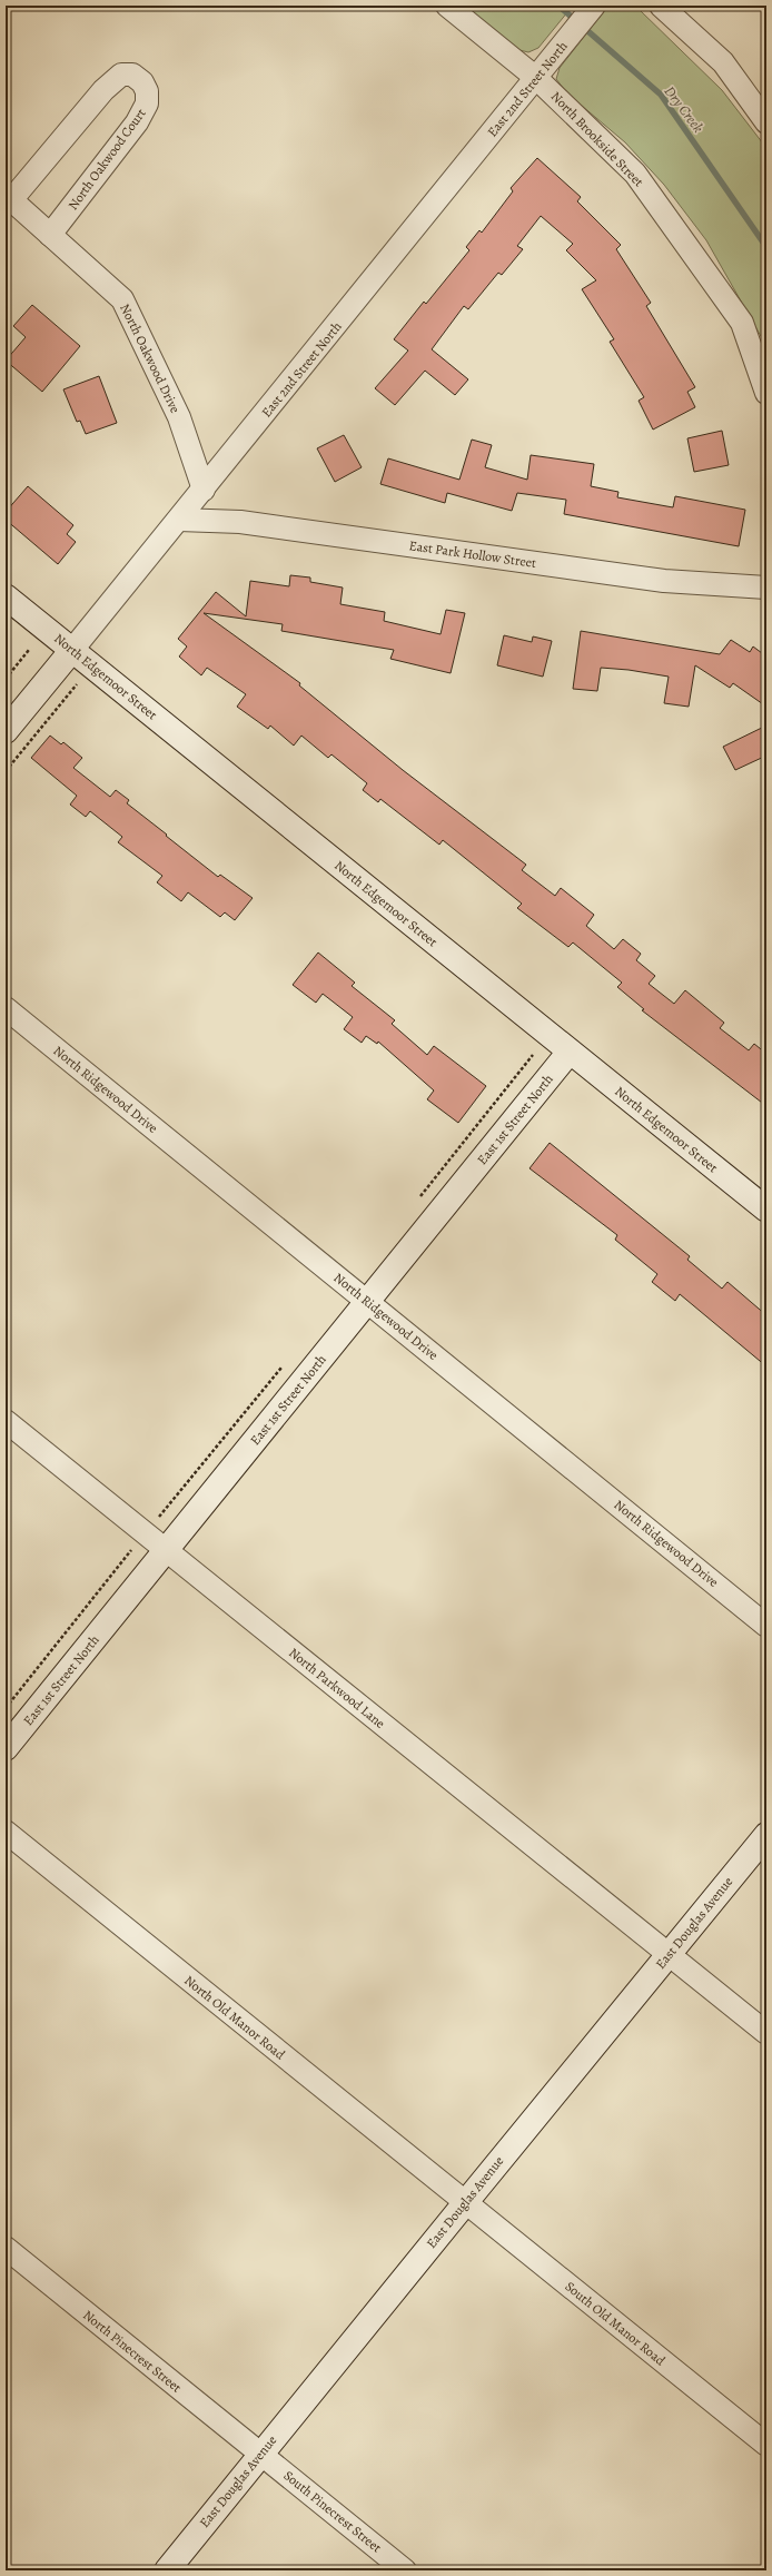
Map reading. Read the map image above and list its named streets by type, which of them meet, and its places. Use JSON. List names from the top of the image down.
{
  "streets": {
    "street": [
      "East 2nd Street North",
      "North Brookside Street",
      "North Oakwood Court",
      "North Oakwood Drive",
      "East Park Hollow Street",
      "North Edgemoor Street",
      "North Ridgewood Drive",
      "East 1st Street North",
      "North Parkwood Lane",
      "East Douglas Avenue",
      "North Old Manor Road",
      "South Old Manor Road",
      "North Pinecrest Street",
      "South Pinecrest Street"
    ]
  },
  "crossings": [
    ["East 2nd Street North", "North Brookside Street"],
    ["East 2nd Street North", "North Oakwood Drive"],
    ["East 2nd Street North", "East Park Hollow Street"],
    ["East 2nd Street North", "North Edgemoor Street"],
    ["North Oakwood Court", "North Oakwood Drive"],
    ["North Edgemoor Street", "East 1st Street North"],
    ["North Ridgewood Drive", "East 1st Street North"],
    ["East 1st Street North", "North Parkwood Lane"],
    ["North Parkwood Lane", "East Douglas Avenue"],
    ["East Douglas Avenue", "North Old Manor Road"],
    ["East Douglas Avenue", "South Old Manor Road"],
    ["East Douglas Avenue", "North Pinecrest Street"],
    ["East Douglas Avenue", "South Pinecrest Street"],
    ["North Old Manor Road", "South Old Manor Road"],
    ["North Pinecrest Street", "South Pinecrest Street"]
  ],
  "water": ["Dry Creek"]
}
